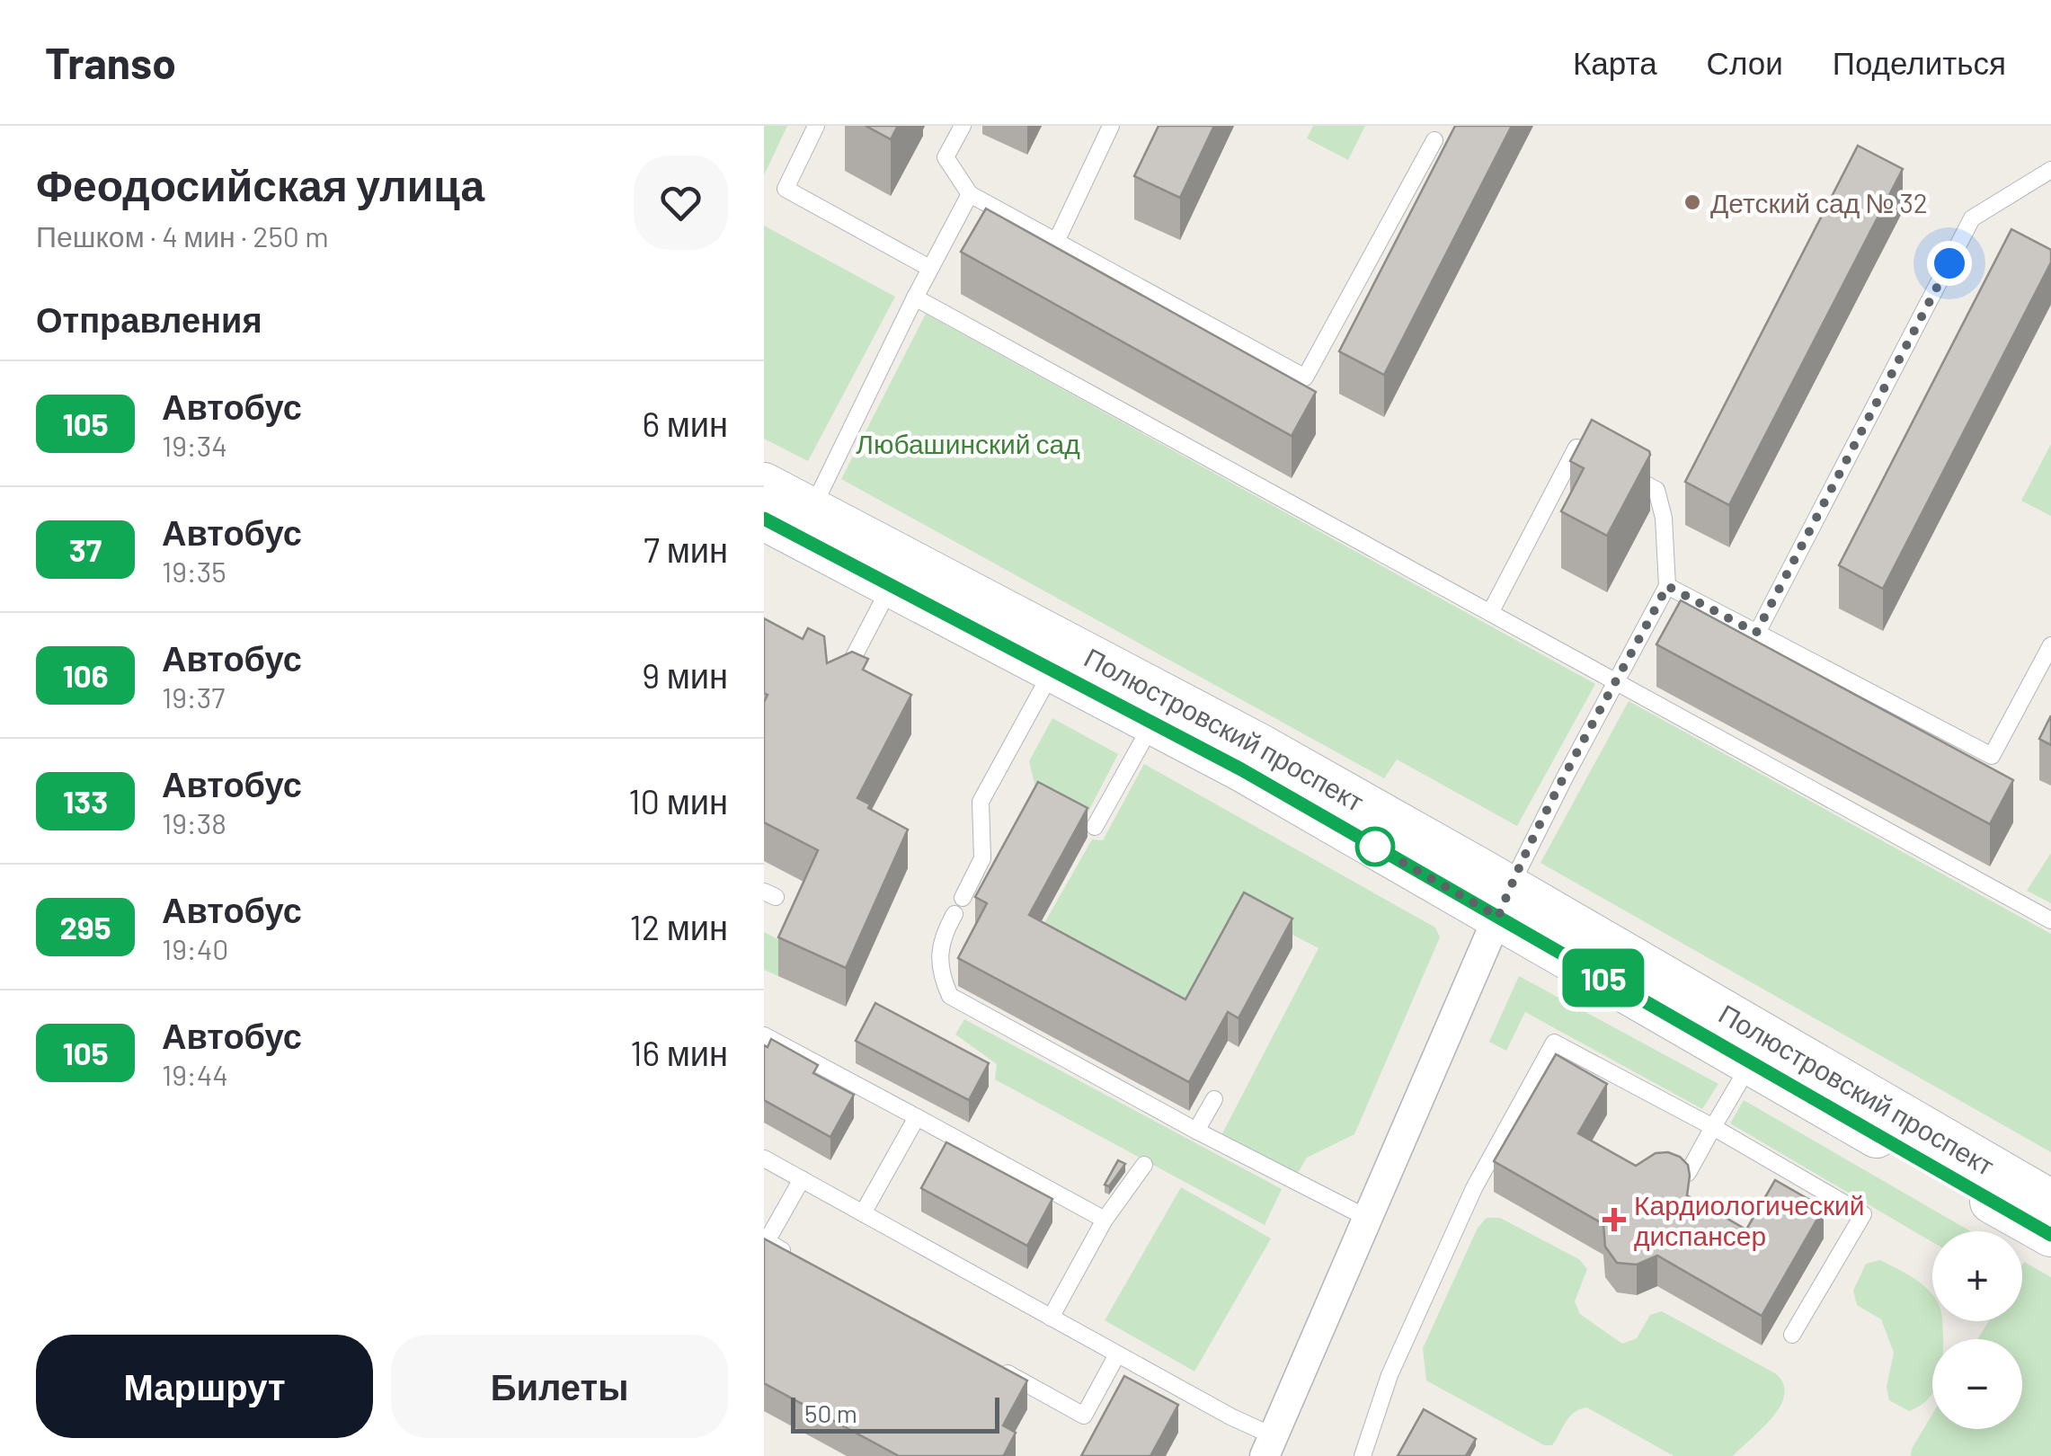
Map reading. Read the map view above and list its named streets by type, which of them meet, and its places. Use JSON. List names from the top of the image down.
{
  "streets": {
    "main road": ["Полюстровский проспект"]
  },
  "parks": ["Любашинский сад"],
  "places": {
    "other": ["Детский сад № 32"],
    "health": ["Кардиологический диспансер"]
  },
  "lines": ["bus line 105"],
  "scale_bar": "50 m",
  "page": {
    "header": "Transo",
    "nav": ["Карта", "Слои", "Поделиться"],
    "heading": [
      ["Феодосийская улица", "Пешком · 4 мин · 250 m"],
      "Отправления"
    ],
    "on_map": "105",
    "list": [
      {
        "mark": "105",
        "name": "Автобус",
        "note": "19:34",
        "value": "6 мин"
      },
      {
        "mark": "37",
        "name": "Автобус",
        "note": "19:35",
        "value": "7 мин"
      },
      {
        "mark": "106",
        "name": "Автобус",
        "note": "19:37",
        "value": "9 мин"
      },
      {
        "mark": "133",
        "name": "Автобус",
        "note": "19:38",
        "value": "10 мин"
      },
      {
        "mark": "295",
        "name": "Автобус",
        "note": "19:40",
        "value": "12 мин"
      },
      {
        "mark": "105",
        "name": "Автобус",
        "note": "19:44",
        "value": "16 мин"
      }
    ],
    "map_buttons": ["+", "−"],
    "buttons": ["Маршрут", "Билеты"],
    "scale": "50 m"
  }
}
